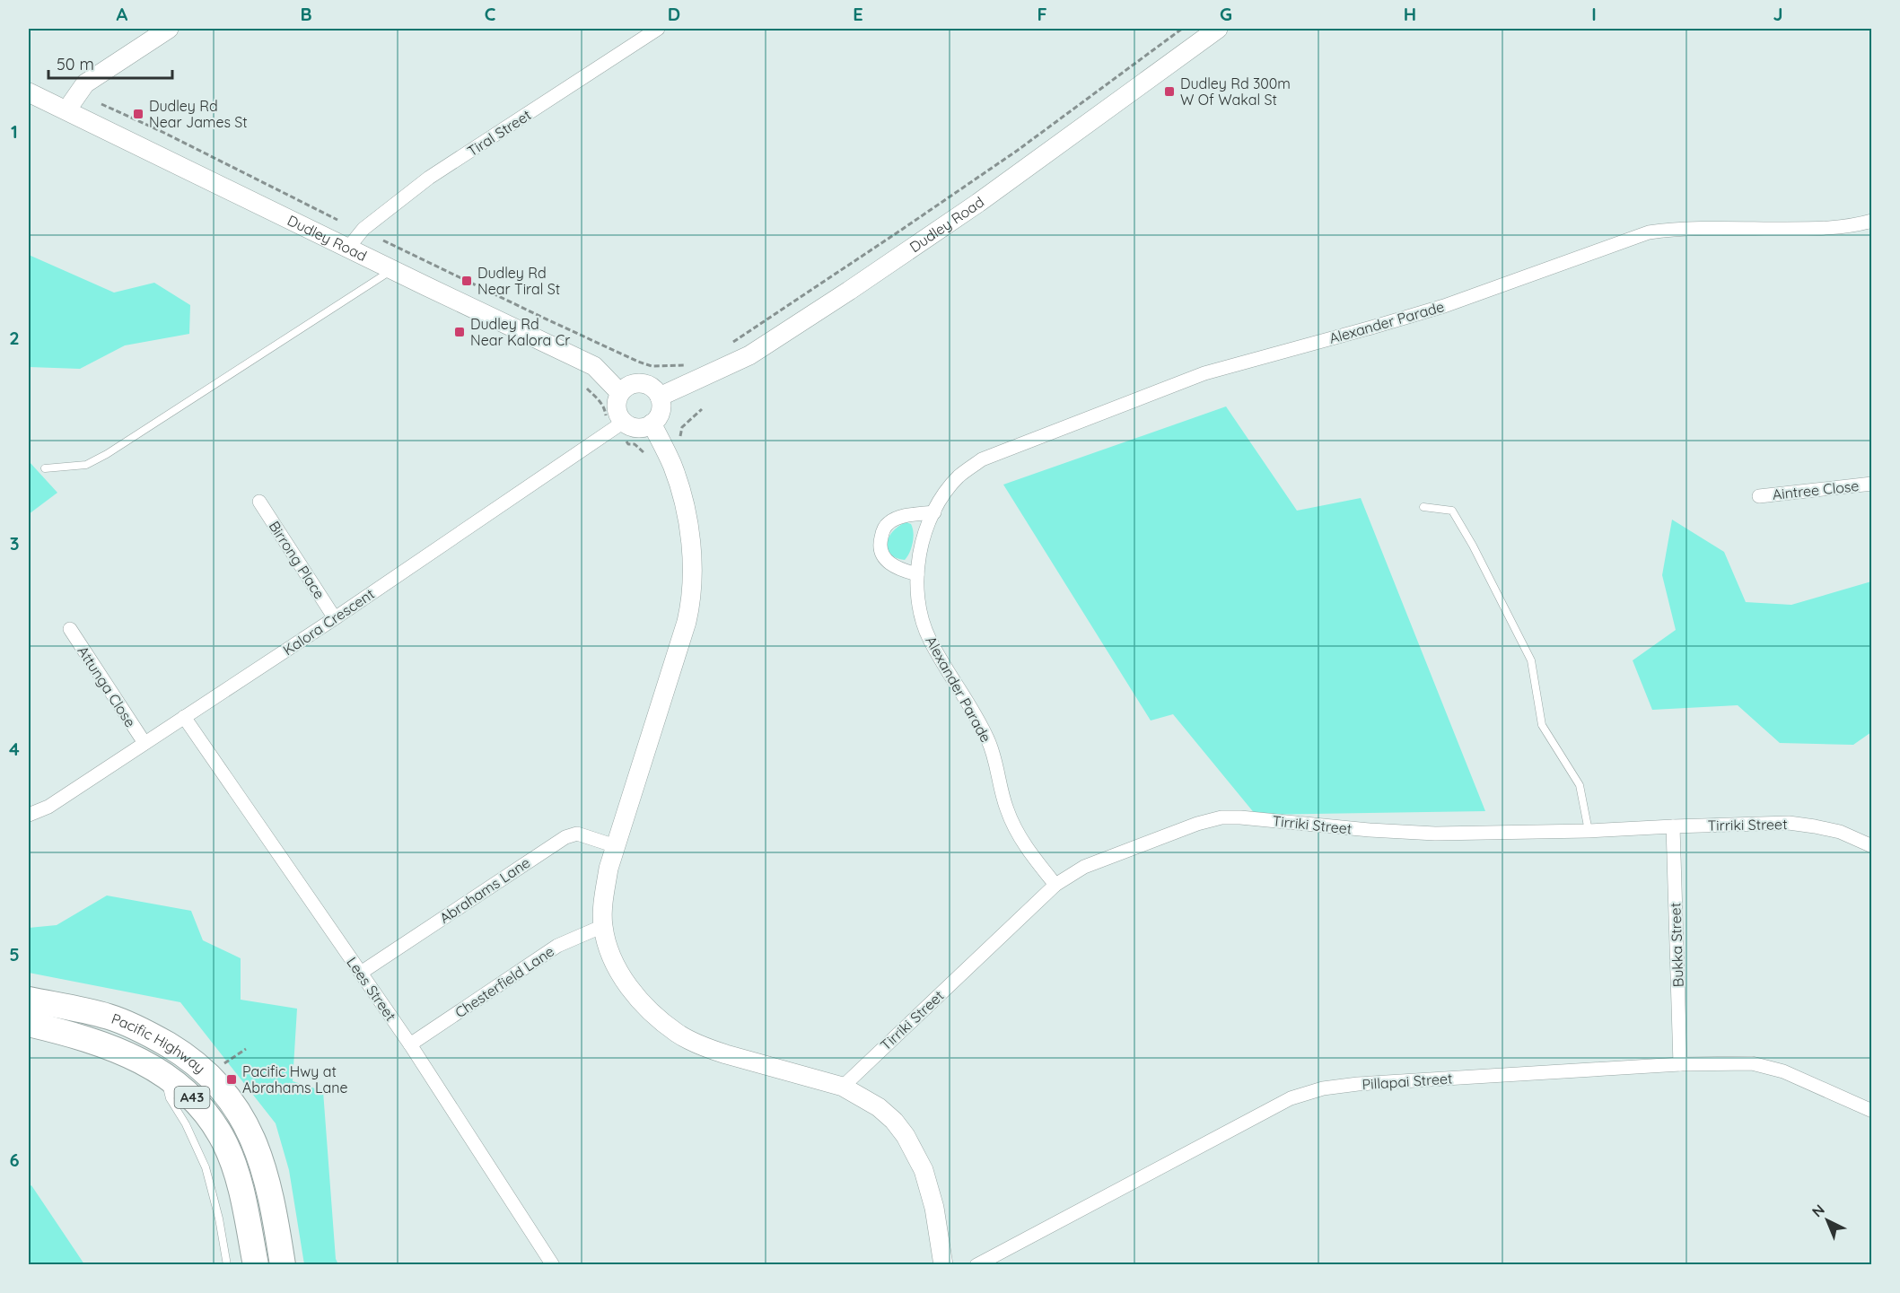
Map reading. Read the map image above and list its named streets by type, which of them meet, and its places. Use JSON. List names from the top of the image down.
{
  "streets": {
    "highway": ["Pacific Highway", "A43"],
    "main road": ["Dudley Road"],
    "street": [
      "Tiral Street",
      "Alexander Parade",
      "Aintree Close",
      "Birrong Place",
      "Kalora Crescent",
      "Attunga Close",
      "Tirriki Street",
      "Abrahams Lane",
      "Bukka Street",
      "Chesterfield Lane",
      "Lees Street",
      "Pillapai Street"
    ]
  },
  "crossings": [
    ["Tiral Street", "Dudley Road"],
    ["Dudley Road", "Kalora Crescent"],
    ["Alexander Parade", "Tirriki Street"],
    ["Birrong Place", "Kalora Crescent"],
    ["Kalora Crescent", "Attunga Close"],
    ["Kalora Crescent", "Lees Street"],
    ["Tirriki Street", "Bukka Street"],
    ["Abrahams Lane", "Lees Street"],
    ["Bukka Street", "Pillapai Street"],
    ["Chesterfield Lane", "Lees Street"]
  ],
  "places": {
    "transit": [
      "Dudley Rd 300m W Of Wakal St",
      "Dudley Rd Near James St",
      "Dudley Rd Near Tiral St",
      "Dudley Rd Near Kalora Cr",
      "Pacific Hwy at Abrahams Lane"
    ]
  },
  "scale_bar": "50 m",
  "north": "top left",
  "grid": {
    "columns": [
      "A",
      "B",
      "C",
      "D",
      "E",
      "F",
      "G",
      "H",
      "I",
      "J"
    ],
    "rows": [
      "1",
      "2",
      "3",
      "4",
      "5",
      "6"
    ]
  }
}
